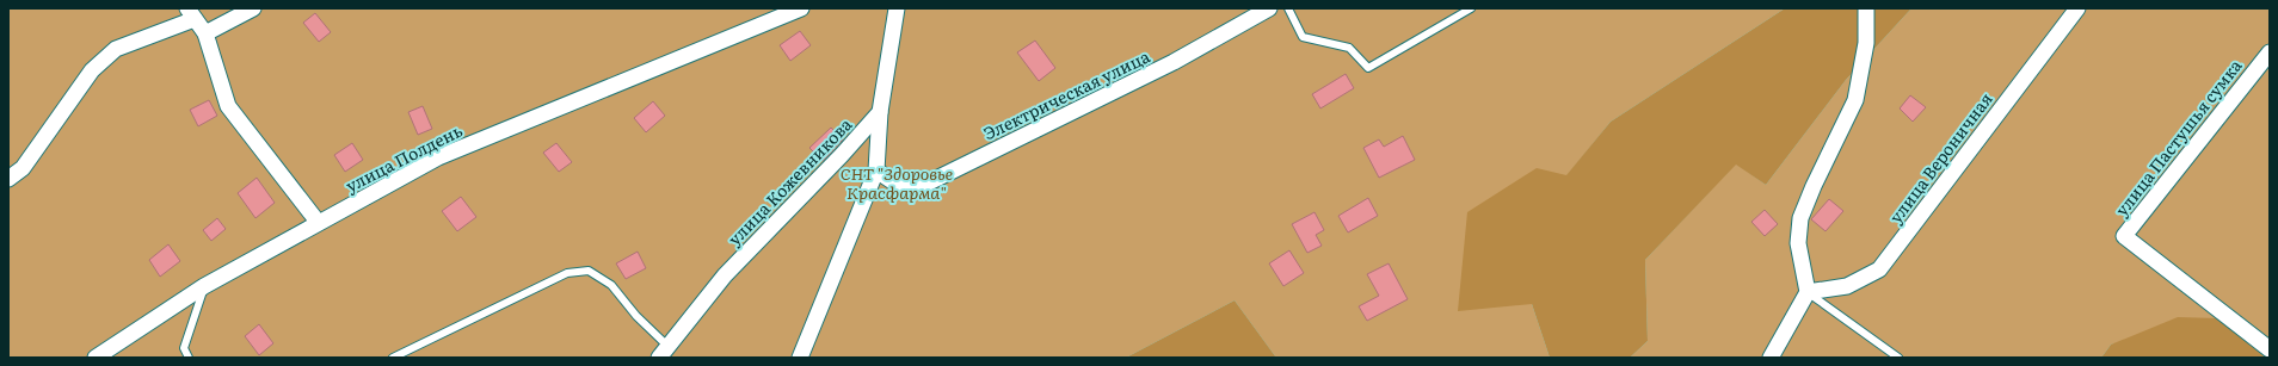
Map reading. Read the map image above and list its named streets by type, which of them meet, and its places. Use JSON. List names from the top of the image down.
{
  "streets": {
    "street": [
      "Электрическая улица",
      "улица Пастушья сумка",
      "улица Полдень",
      "улица Вероничная",
      "улица Кожевникова"
    ]
  },
  "parks": ["СНТ \"Здоровье Красфарма\""]
}
